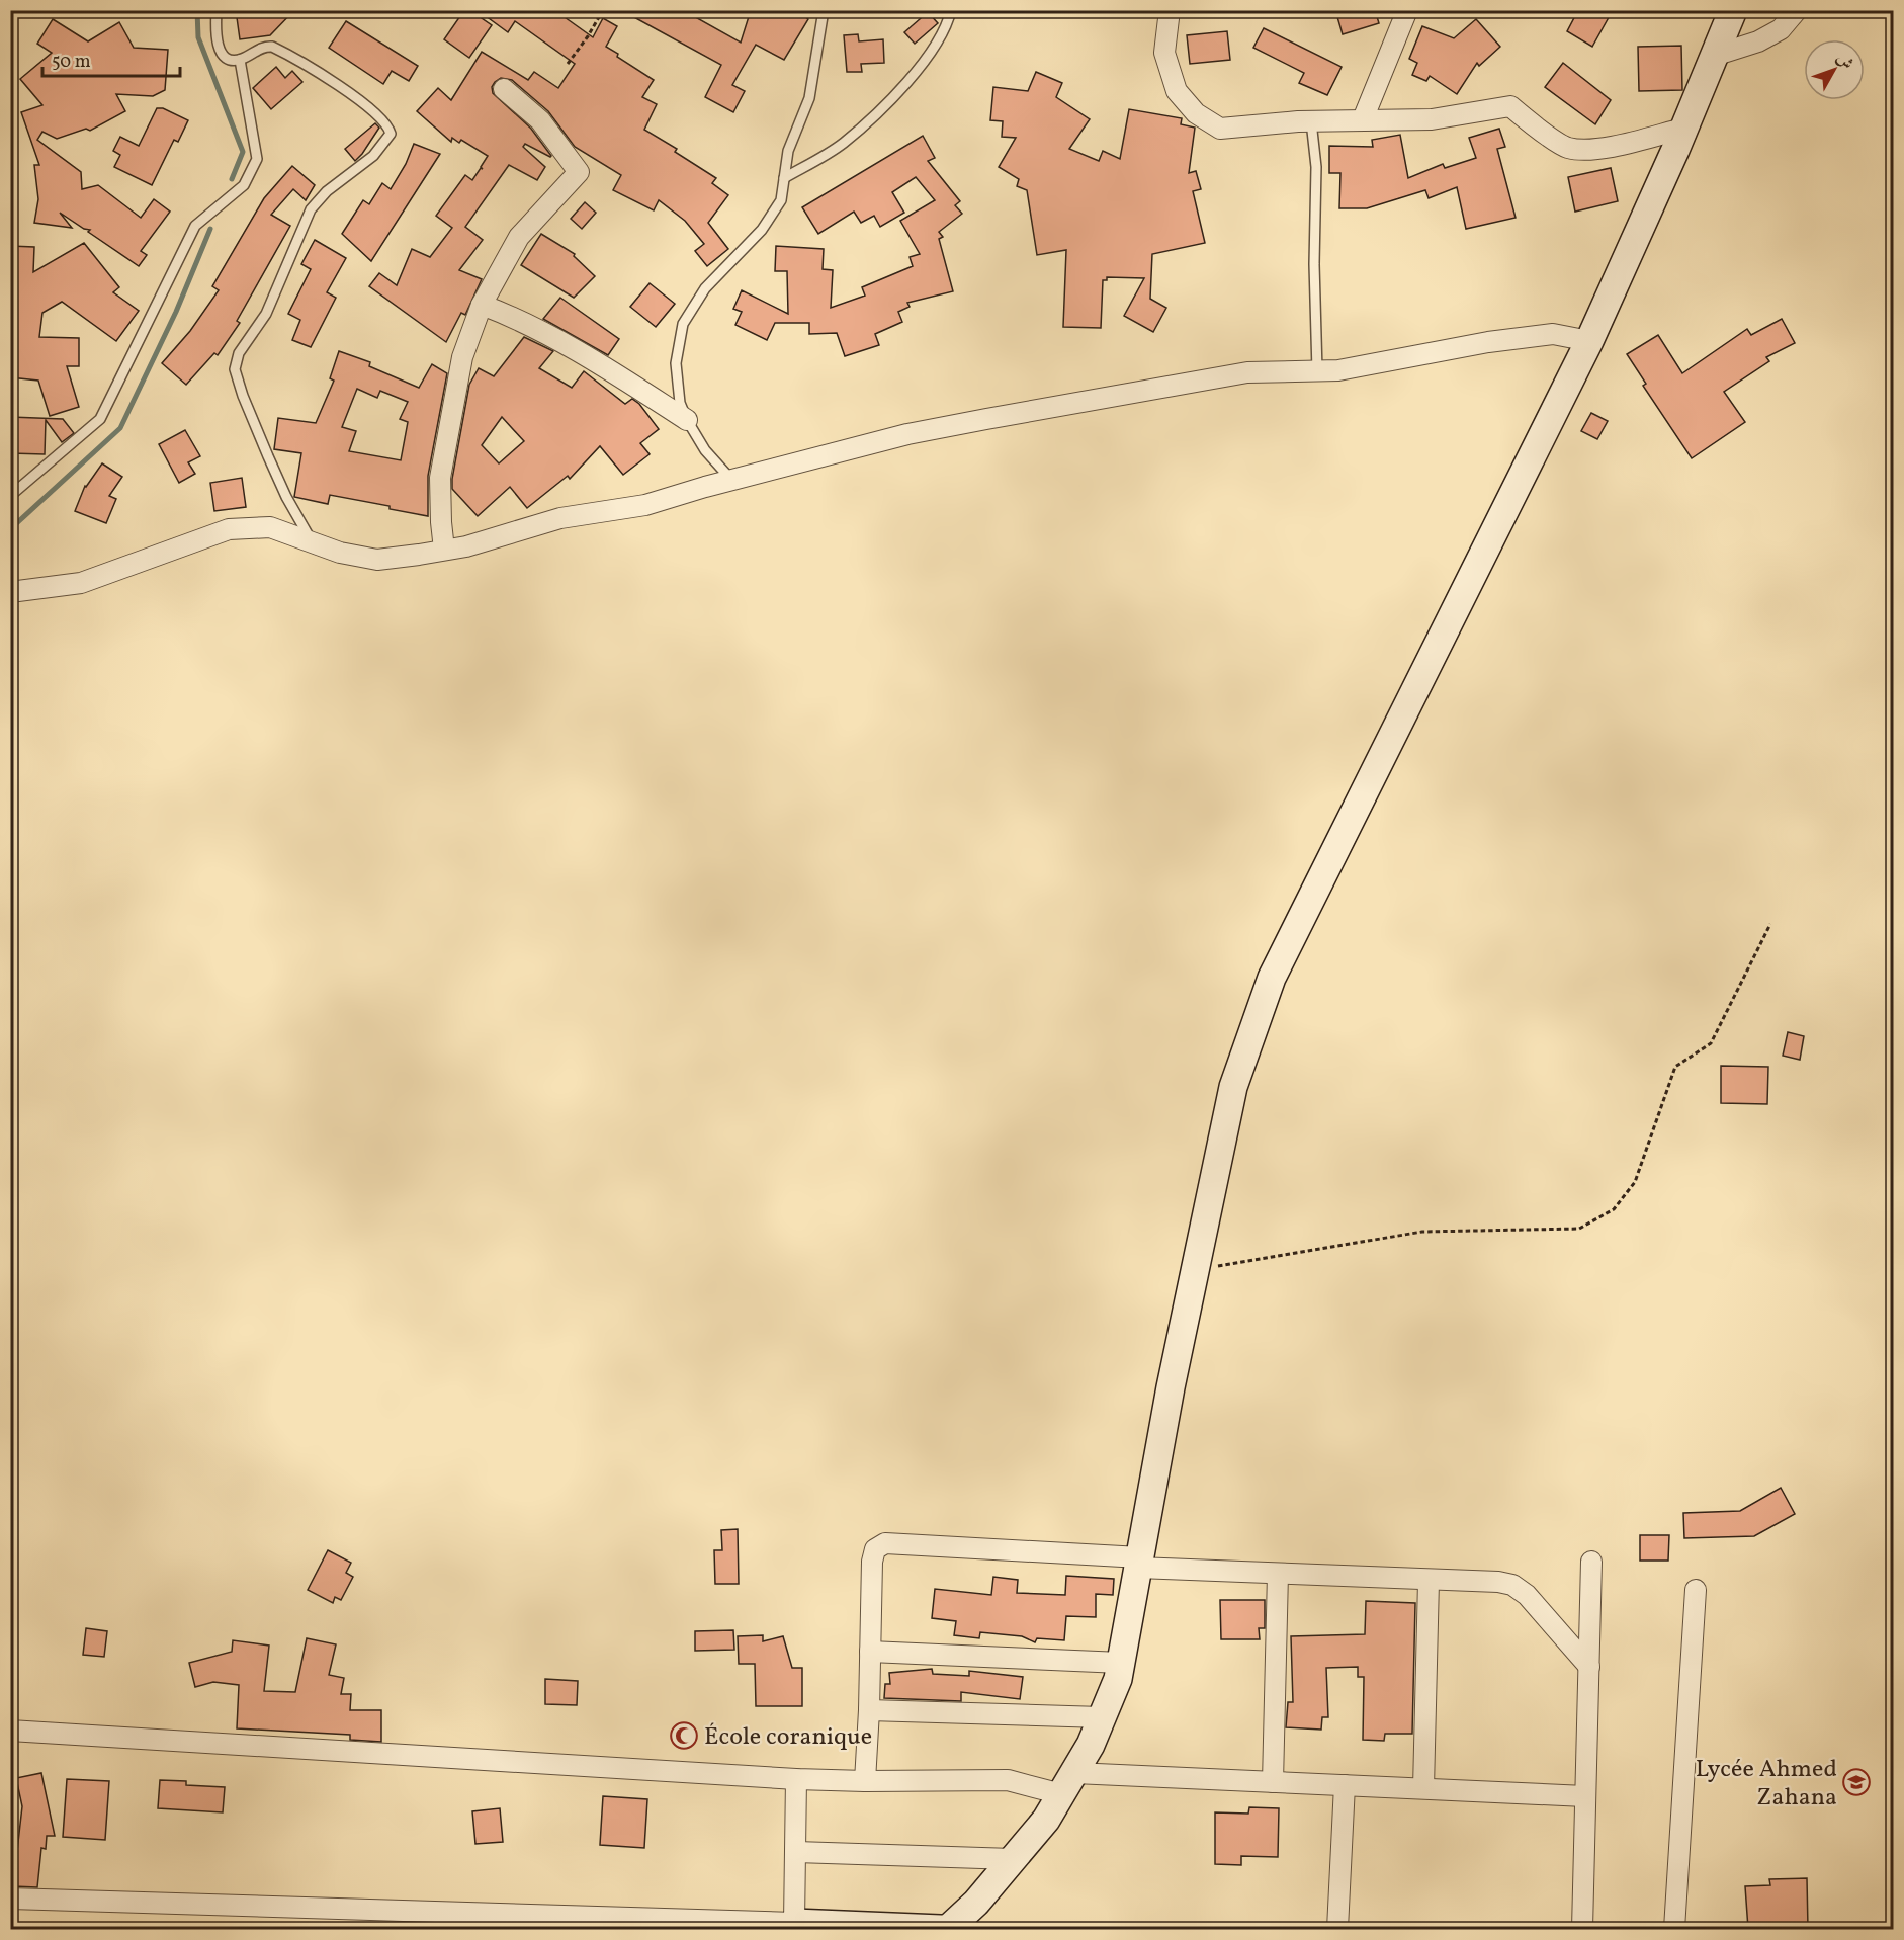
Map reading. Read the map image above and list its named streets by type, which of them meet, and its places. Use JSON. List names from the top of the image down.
{
  "places": {
    "mosque": ["École coranique"],
    "school or university": ["Lycée Ahmed Zahana"]
  },
  "scale_bar": "50 m",
  "north": "top right"
}
